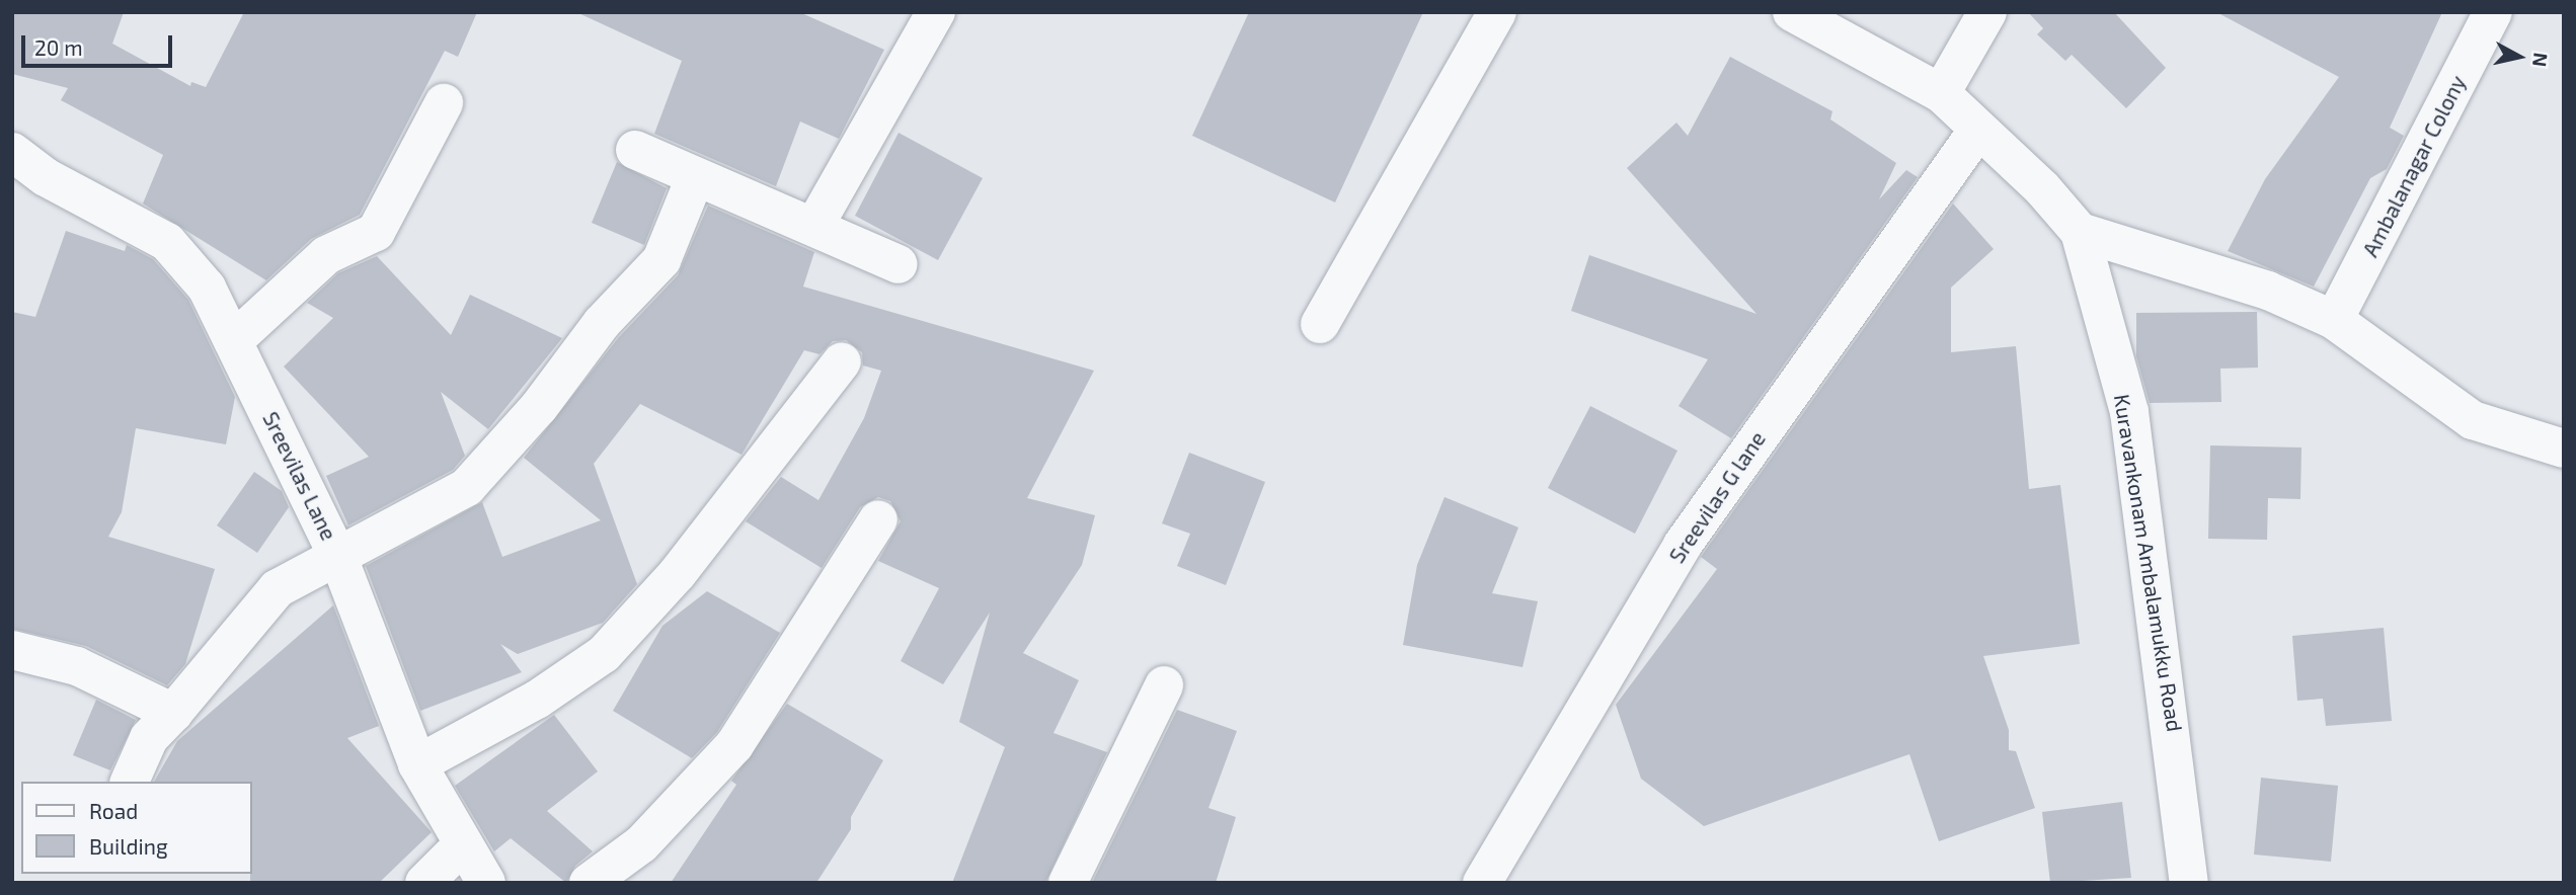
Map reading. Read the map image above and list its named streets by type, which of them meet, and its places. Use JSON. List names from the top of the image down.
{
  "streets": {
    "street": [
      "Ambalanagar Colony",
      "Sreevilas Lane",
      "Sreevilas G lane",
      "Kuravankonam Ambalamukku Road"
    ]
  },
  "crossings": [
    ["Sreevilas G lane", "Kuravankonam Ambalamukku Road"]
  ],
  "legend": ["Road", "Building"],
  "scale_bar": "20 m",
  "north": "right"
}
